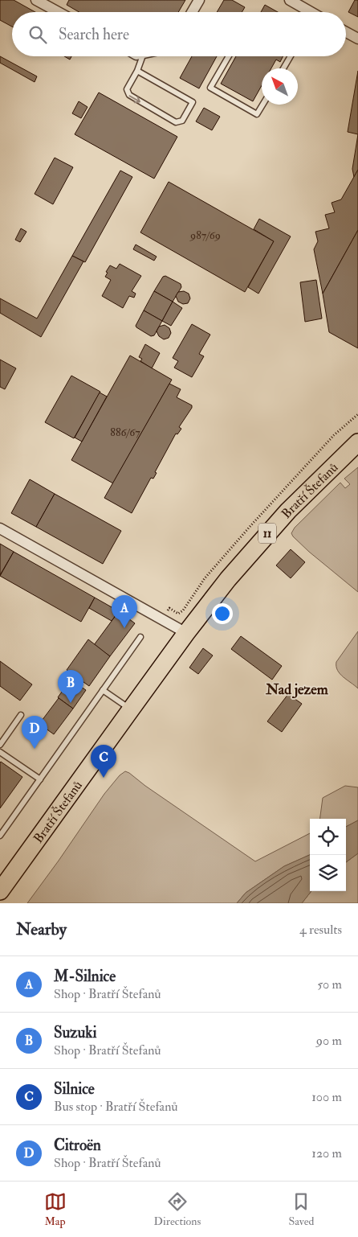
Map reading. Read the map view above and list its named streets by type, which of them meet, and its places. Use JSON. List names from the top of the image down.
{
  "streets": {
    "main road": ["Bratří Štefanů", "11"]
  },
  "districts": ["Nad jezem"],
  "house_numbers": ["987/69", "886/67"],
  "north": "top left",
  "page": {
    "search": "Search here",
    "pins": [
      "A",
      "B",
      "D",
      "C"
    ],
    "heading": ["Nearby", "4 results"],
    "list": [
      {
        "mark": "A",
        "name": "M-Silnice",
        "note": "Shop · Bratří Štefanů",
        "value": "50 m"
      },
      {
        "mark": "B",
        "name": "Suzuki",
        "note": "Shop · Bratří Štefanů",
        "value": "90 m"
      },
      {
        "mark": "C",
        "name": "Silnice",
        "note": "Bus stop · Bratří Štefanů",
        "value": "100 m"
      },
      {
        "mark": "D",
        "name": "Citroën",
        "note": "Shop · Bratří Štefanů",
        "value": "120 m"
      }
    ],
    "nav": ["Map", "Directions", "Saved"]
  }
}
